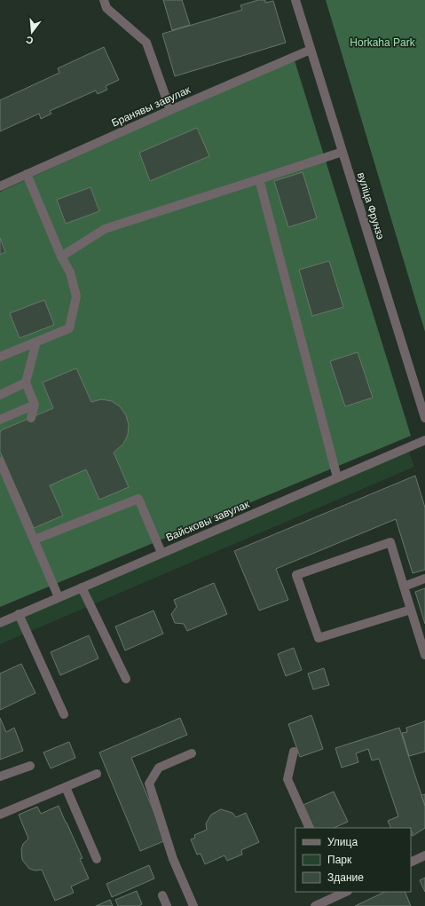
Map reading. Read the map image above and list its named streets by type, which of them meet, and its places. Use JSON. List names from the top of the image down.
{
  "streets": {
    "street": ["Бранявы завулак", "вуліца Фрунзэ", "Вайсковы завулак"]
  },
  "crossings": [
    ["Бранявы завулак", "вуліца Фрунзэ"]
  ],
  "parks": ["Horkaha Park"],
  "legend": ["Улица", "Парк", "Здание"],
  "north": "bottom"
}
